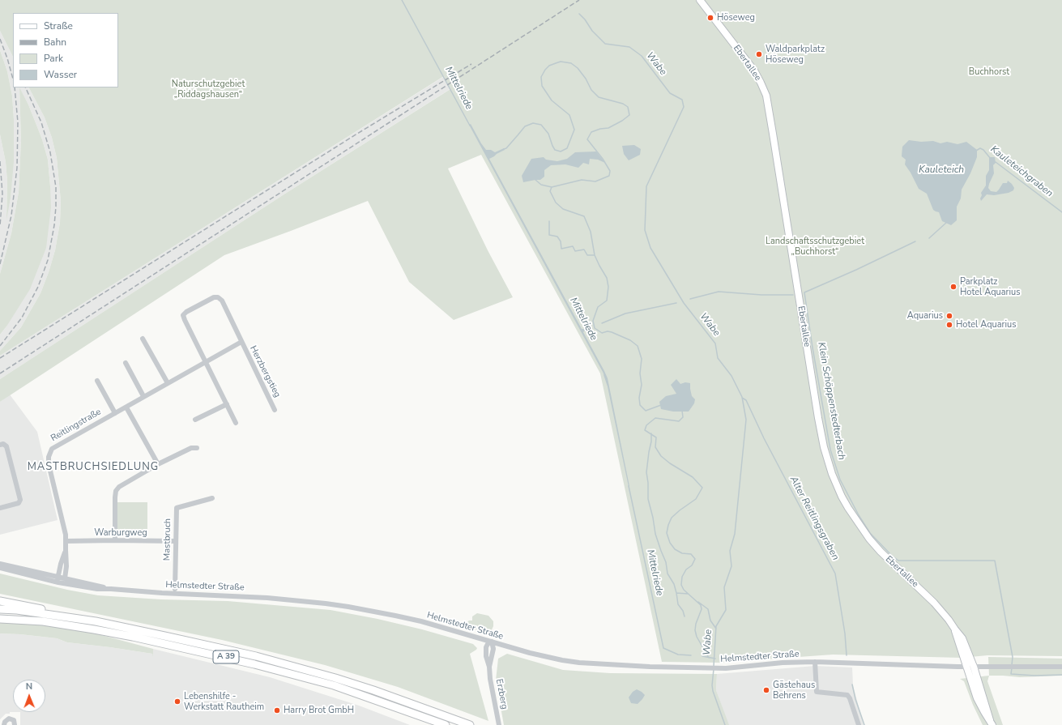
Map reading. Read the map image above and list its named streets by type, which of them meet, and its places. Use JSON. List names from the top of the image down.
{
  "streets": {
    "highway": ["A 39"],
    "main road": ["Ebertallee"],
    "street": [
      "Herzbergstieg",
      "Reitlingstraße",
      "Warburgweg",
      "Mastbruch",
      "Helmstedter Straße",
      "Erzberg"
    ]
  },
  "crossings": [
    ["Ebertallee", "Helmstedter Straße"],
    ["Herzbergstieg", "Reitlingstraße"],
    ["Reitlingstraße", "Warburgweg"],
    ["Reitlingstraße", "Helmstedter Straße"],
    ["Warburgweg", "Mastbruch"],
    ["Helmstedter Straße", "Erzberg"]
  ],
  "districts": ["MASTBRUCHSIEDLUNG"],
  "water": [
    "Wabe",
    "Mittelriede",
    "Kauleteich",
    "Kauleteichgraben",
    "Klein Schöppenstedterbach",
    "Alter Reitlingsgraben"
  ],
  "parks": ["Buchhorst", "Naturschutzgebiet „Riddagshausen“", "Landschaftsschutzgebiet „Buchhorst“"],
  "places": [
    "Höseweg",
    "Waldparkplatz Höseweg",
    "Parkplatz Hotel Aquarius",
    "Aquarius",
    "Hotel Aquarius",
    "Gästehaus Behrens",
    "Lebenshilfe - Werkstatt Rautheim",
    "Harry Brot GmbH"
  ],
  "legend": [
    "Straße",
    "Bahn",
    "Park",
    "Wasser"
  ],
  "north": "top"
}
